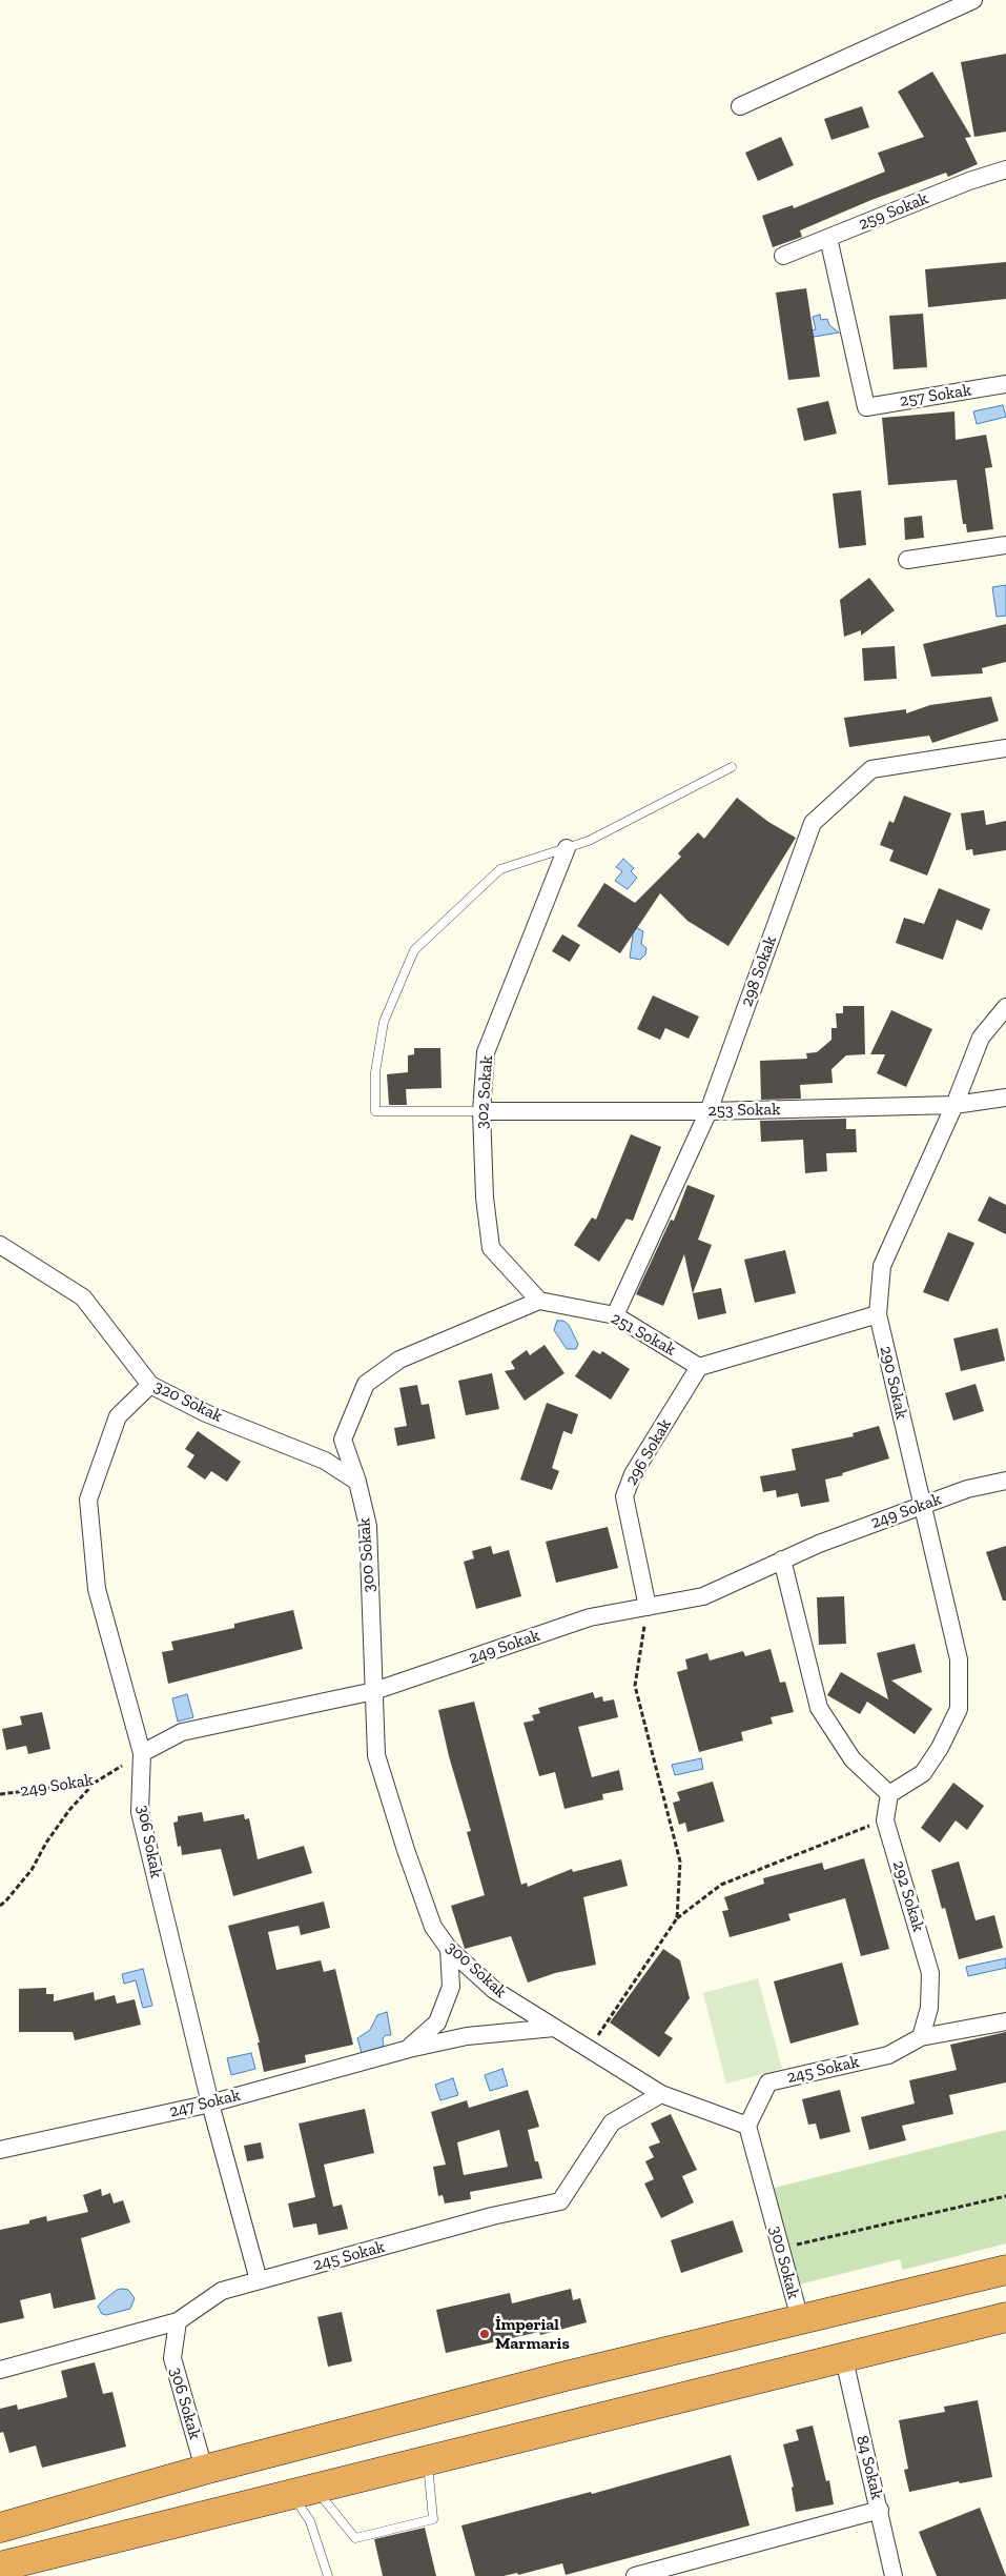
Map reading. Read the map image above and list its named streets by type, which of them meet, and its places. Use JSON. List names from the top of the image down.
{
  "streets": {
    "street": [
      "259 Sokak",
      "257 Sokak",
      "298 Sokak",
      "302 Sokak",
      "253 Sokak",
      "251 Sokak",
      "290 Sokak",
      "320 Sokak",
      "296 Sokak",
      "249 Sokak",
      "300 Sokak",
      "306 Sokak",
      "292 Sokak",
      "245 Sokak",
      "247 Sokak",
      "84 Sokak"
    ]
  },
  "crossings": [
    ["259 Sokak", "257 Sokak"],
    ["298 Sokak", "253 Sokak"],
    ["298 Sokak", "251 Sokak"],
    ["302 Sokak", "253 Sokak"],
    ["302 Sokak", "251 Sokak"],
    ["253 Sokak", "290 Sokak"],
    ["251 Sokak", "296 Sokak"],
    ["290 Sokak", "249 Sokak"],
    ["290 Sokak", "292 Sokak"],
    ["320 Sokak", "300 Sokak"],
    ["320 Sokak", "306 Sokak"],
    ["296 Sokak", "249 Sokak"],
    ["249 Sokak", "300 Sokak"],
    ["249 Sokak", "306 Sokak"],
    ["300 Sokak", "245 Sokak"],
    ["300 Sokak", "247 Sokak"],
    ["306 Sokak", "245 Sokak"],
    ["306 Sokak", "247 Sokak"],
    ["292 Sokak", "245 Sokak"]
  ],
  "places": ["İmperial Marmaris"]
}
